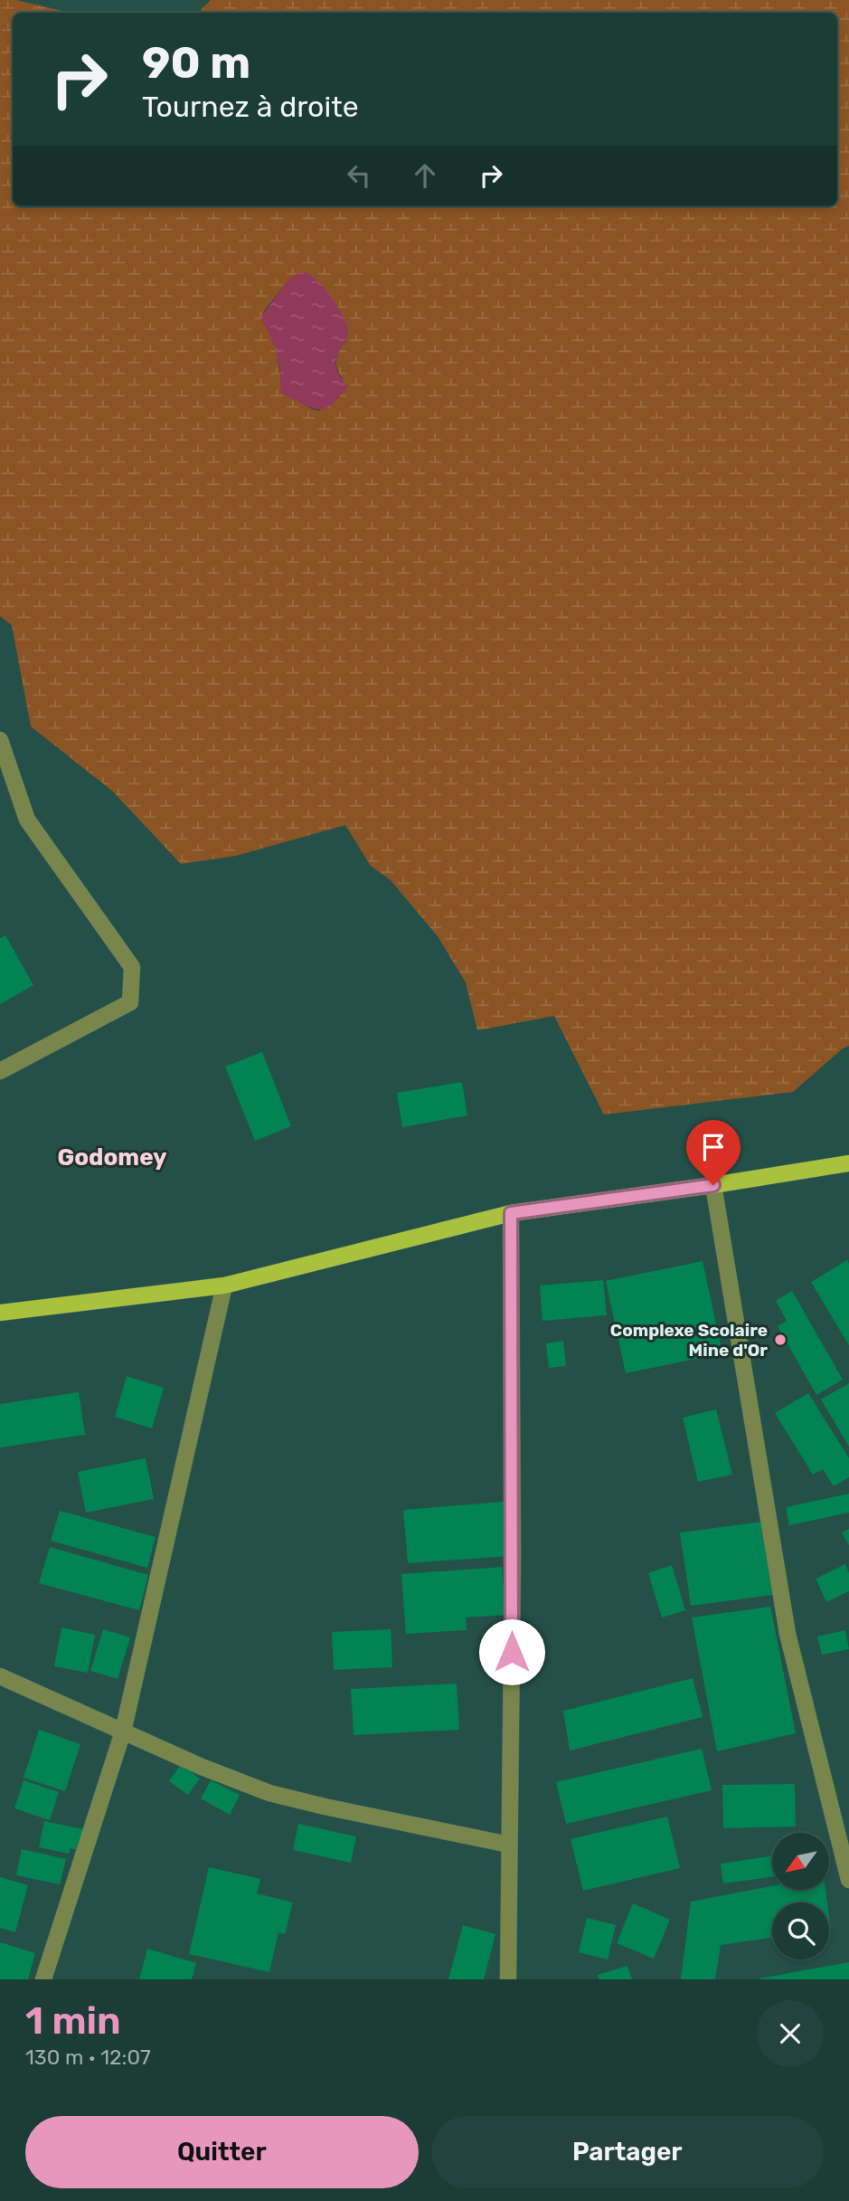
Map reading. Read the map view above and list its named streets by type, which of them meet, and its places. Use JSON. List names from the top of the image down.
{
  "districts": ["Godomey"],
  "places": ["Complexe Scolaire Mine d'Or"],
  "north": "bottom left",
  "page": {
    "turn": ["90 m", "Tournez à droite"],
    "heading": ["1 min", "130 m · 12:07"],
    "buttons": ["Quitter", "Partager"]
  }
}
